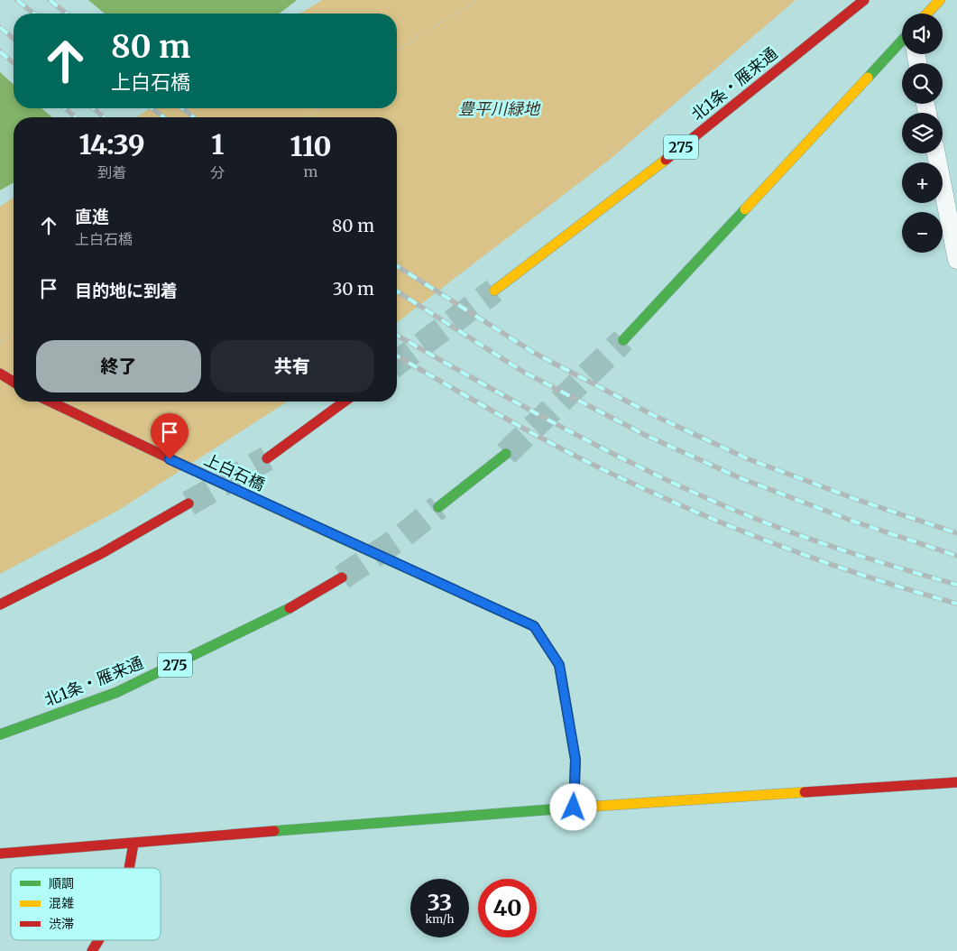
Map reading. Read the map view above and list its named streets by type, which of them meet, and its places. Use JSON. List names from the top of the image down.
{
  "streets": {
    "main road": ["北1条・雁来通", "275", "上白石橋"]
  },
  "parks": ["豊平川緑地"],
  "legend": ["順調", "混雑", "渋滞"],
  "page": {
    "map_buttons": ["+", "−"],
    "turn": ["80 m", "上白石橋"],
    "eta": [
      "14:39",
      "到着",
      "1",
      "分",
      "110",
      "m"
    ],
    "list": [
      {
        "name": "直進",
        "note": "上白石橋",
        "value": "80 m"
      },
      {
        "name": "目的地に到着",
        "value": "30 m"
      }
    ],
    "buttons": ["終了", "共有"],
    "speed": "33 km/h",
    "limit": "40"
  }
}
